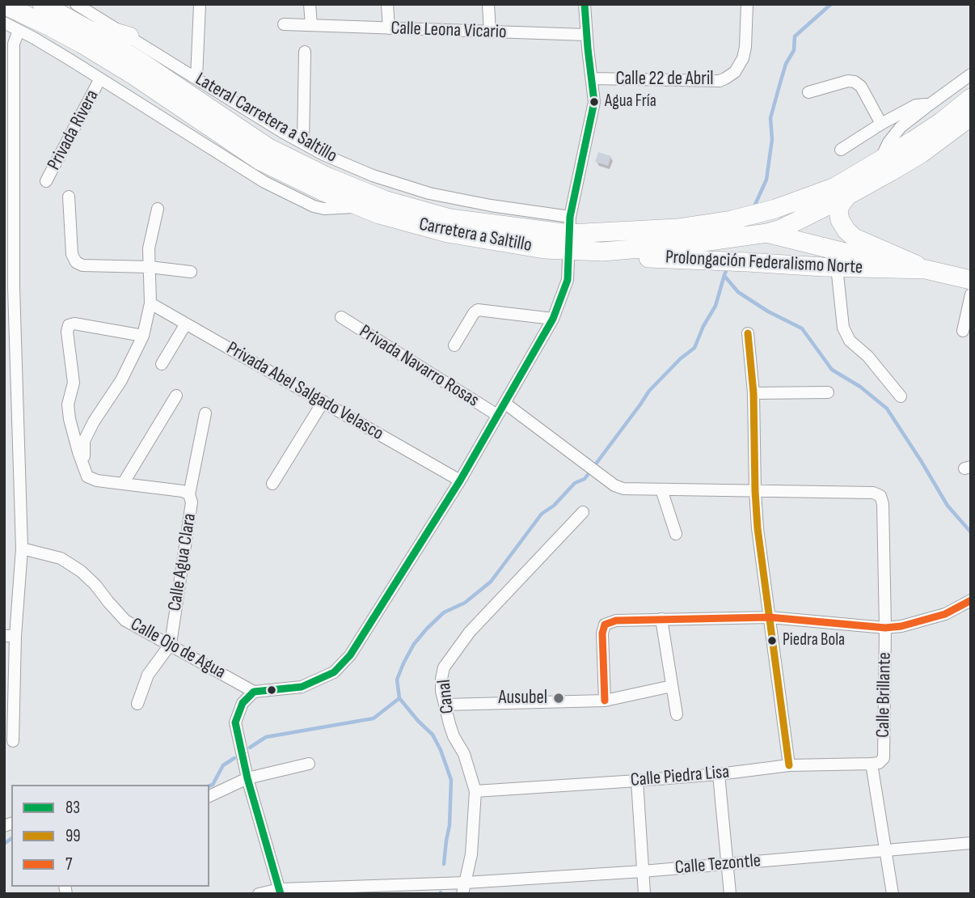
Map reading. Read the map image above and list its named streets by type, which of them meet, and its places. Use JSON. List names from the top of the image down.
{
  "streets": {
    "main road": ["Carretera a Saltillo", "Prolongación Federalismo Norte"],
    "street": [
      "Calle Leona Vicario",
      "Calle 22 de Abril",
      "Lateral Carretera a Saltillo",
      "Privada Rivera",
      "Privada Navarro Rosas",
      "Privada Abel Salgado Velasco",
      "Calle Agua Clara",
      "Calle Ojo de Agua",
      "Calle Brillante",
      "Canal",
      "Calle Piedra Lisa",
      "Calle Tezontle"
    ]
  },
  "crossings": [
    ["Lateral Carretera a Saltillo", "Carretera a Saltillo"],
    ["Carretera a Saltillo", "Prolongación Federalismo Norte"],
    ["Calle Agua Clara", "Calle Ojo de Agua"],
    ["Calle Brillante", "Calle Piedra Lisa"],
    ["Calle Brillante", "Calle Tezontle"],
    ["Canal", "Calle Piedra Lisa"],
    ["Canal", "Calle Tezontle"]
  ],
  "places": ["Agua Fría", "Piedra Bola", "Ausubel"],
  "lines": ["transit line 83", "transit line 99", "transit line 7"],
  "legend": ["83", "99", "7"]
}
